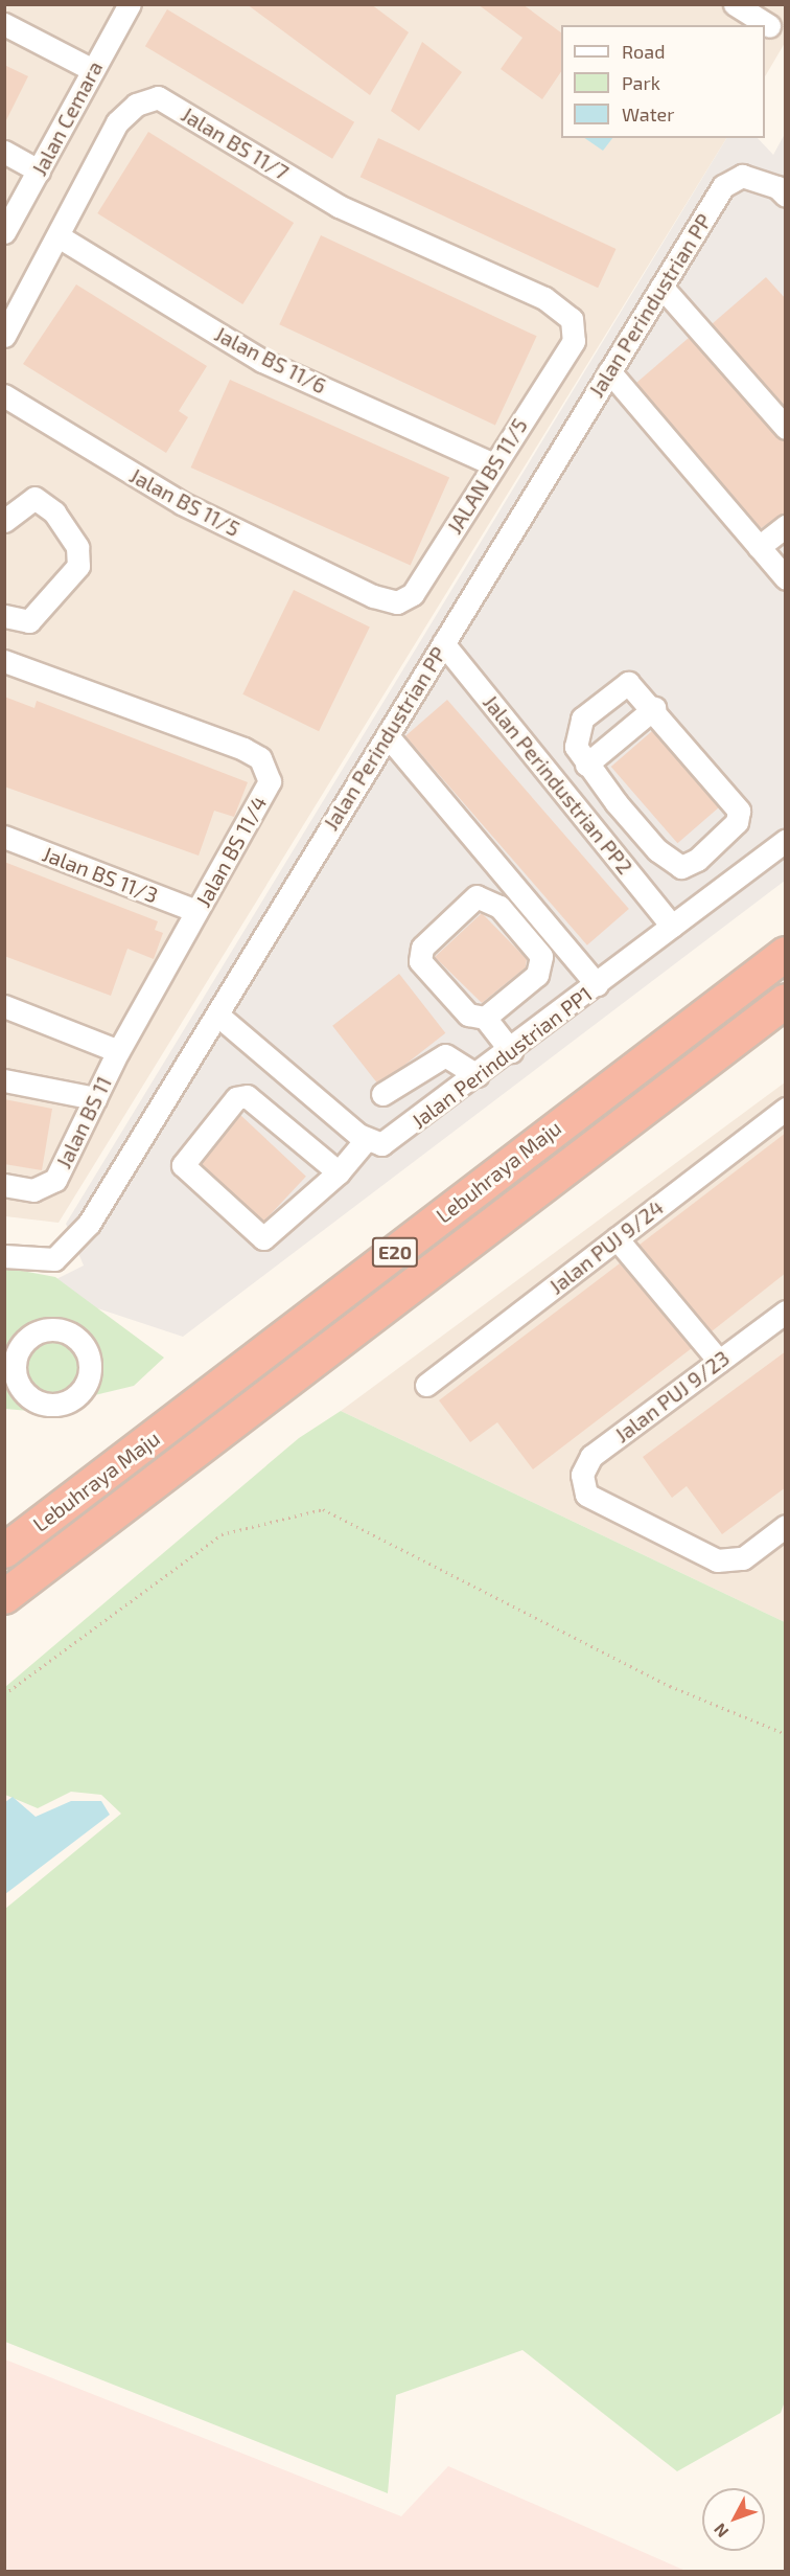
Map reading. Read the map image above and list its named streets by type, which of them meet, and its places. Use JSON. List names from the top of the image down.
{
  "streets": {
    "highway": ["Lebuhraya Maju", "E20"],
    "street": [
      "Jalan Cemara",
      "Jalan BS 11/7",
      "Jalan Perindustrian PP",
      "Jalan BS 11/6",
      "JALAN BS 11/5",
      "Jalan BS 11/5",
      "Jalan Perindustrian PP2",
      "Jalan BS 11/4",
      "Jalan BS 11/3",
      "Jalan Perindustrian PP1",
      "Jalan BS 11",
      "Jalan PUJ 9/24",
      "Jalan PUJ 9/23"
    ]
  },
  "crossings": [
    ["Jalan BS 11/7", "Jalan BS 11/6"],
    ["Jalan BS 11/7", "JALAN BS 11/5"],
    ["Jalan Perindustrian PP", "Jalan Perindustrian PP2"],
    ["Jalan BS 11/6", "JALAN BS 11/5"],
    ["JALAN BS 11/5", "Jalan BS 11/5"],
    ["Jalan Perindustrian PP2", "Jalan Perindustrian PP1"],
    ["Jalan BS 11/4", "Jalan BS 11/3"],
    ["Jalan BS 11/4", "Jalan BS 11"]
  ],
  "legend": ["Road", "Park", "Water"],
  "north": "bottom left"
}
